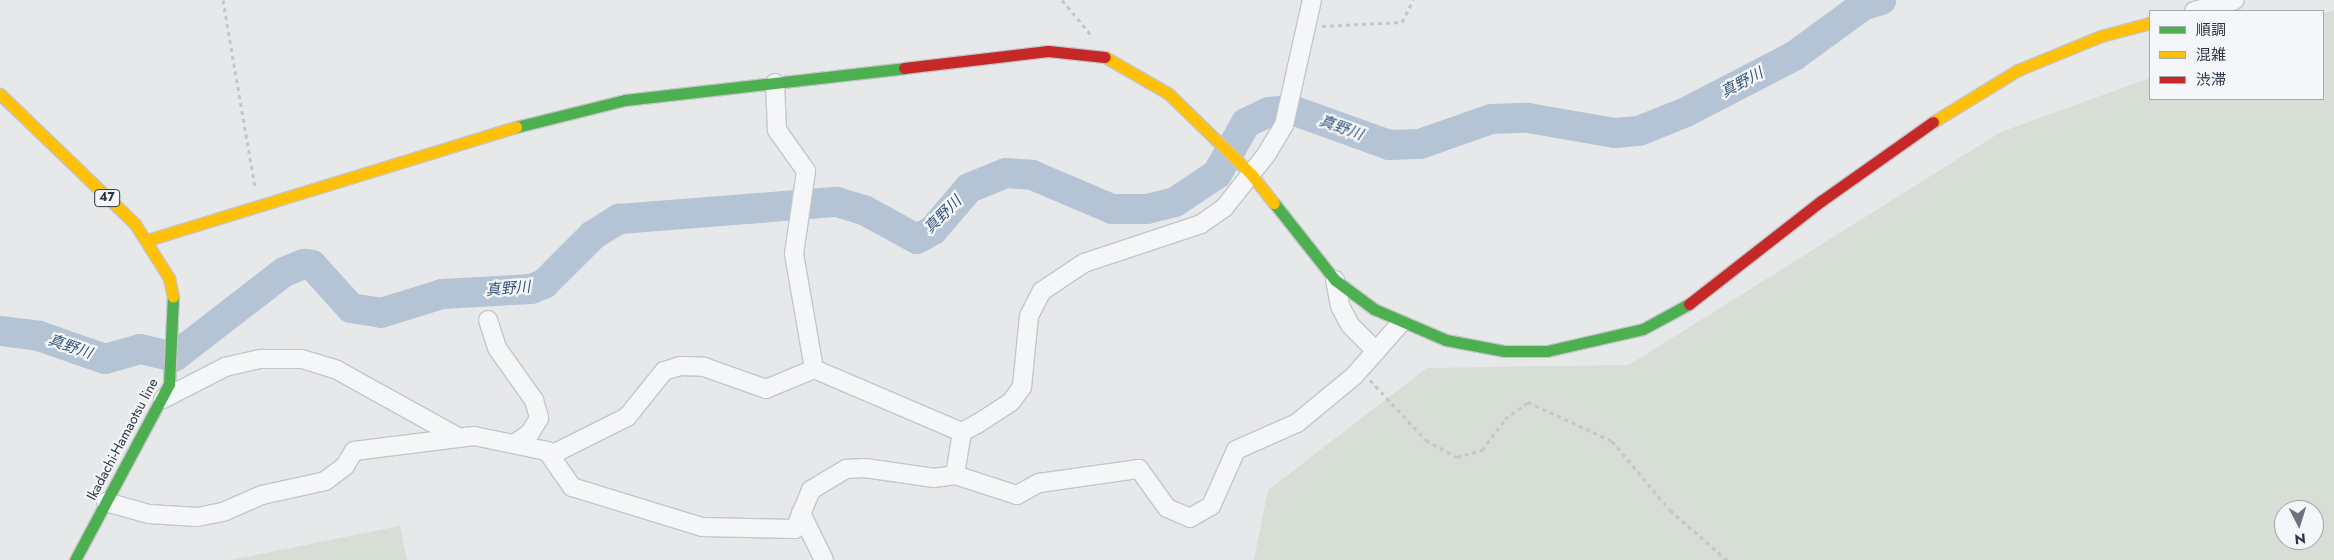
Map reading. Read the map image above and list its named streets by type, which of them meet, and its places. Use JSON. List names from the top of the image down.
{
  "streets": {
    "street": ["47", "Ikadachi-Hamaotsu line"]
  },
  "water": ["真野川"],
  "legend": ["順調", "混雑", "渋滞"],
  "north": "bottom"
}
